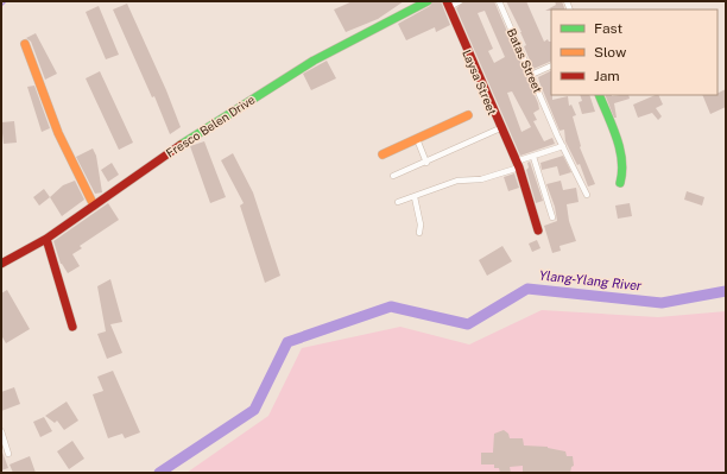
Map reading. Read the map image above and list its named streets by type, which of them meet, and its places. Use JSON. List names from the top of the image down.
{
  "streets": {
    "street": ["Batas Street", "Laysa Street", "Fresco Belen Drive"]
  },
  "water": ["Ylang-Ylang River"],
  "legend": ["Fast", "Slow", "Jam"]
}
